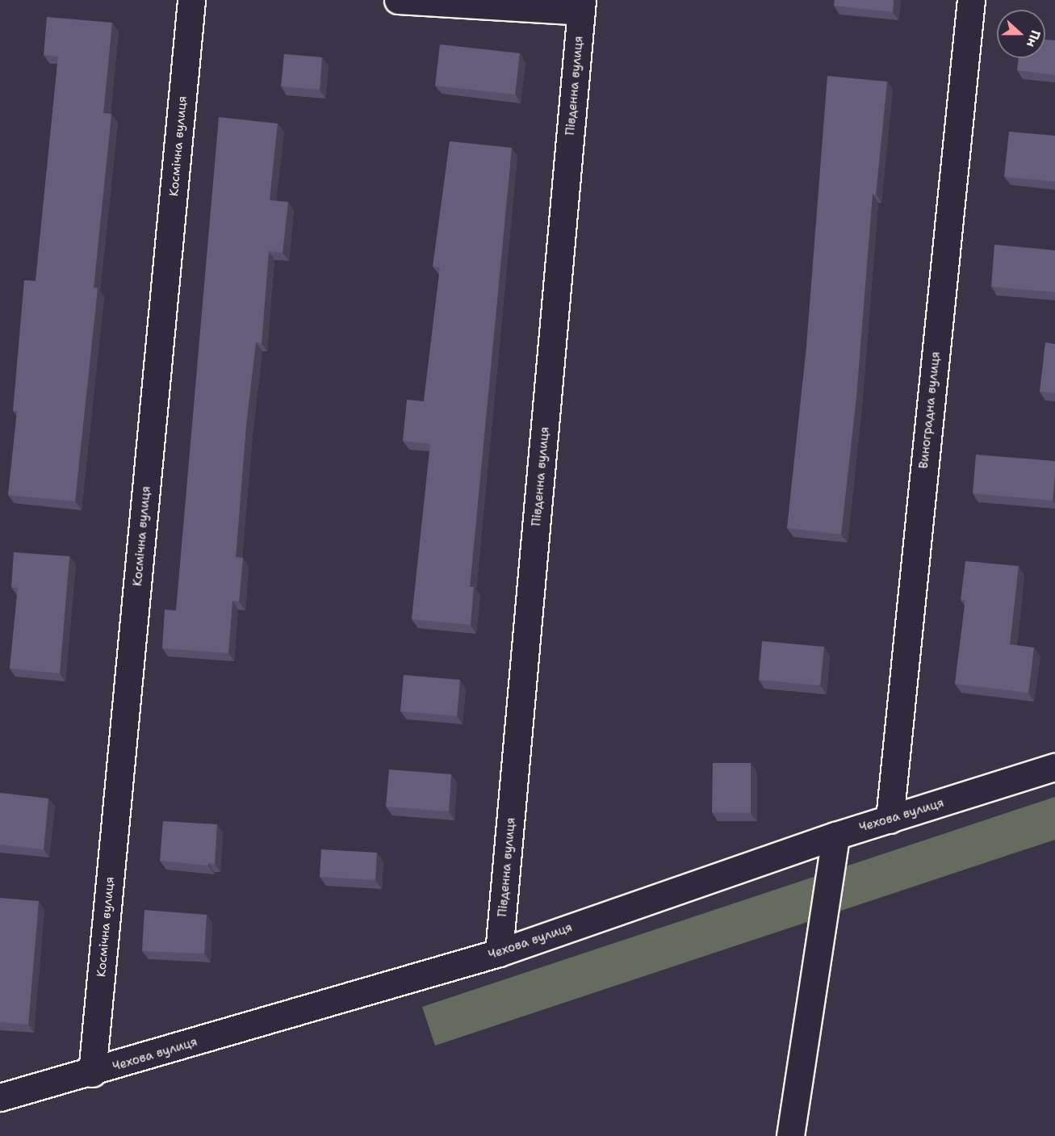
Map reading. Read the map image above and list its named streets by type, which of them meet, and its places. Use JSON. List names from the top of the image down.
{
  "streets": {
    "street": [
      "Південна вулиця",
      "Космічна вулиця",
      "Виноградна вулиця",
      "Чехова вулиця"
    ]
  },
  "crossings": [
    ["Південна вулиця", "Чехова вулиця"],
    ["Космічна вулиця", "Чехова вулиця"],
    ["Виноградна вулиця", "Чехова вулиця"]
  ],
  "north": "right"
}
